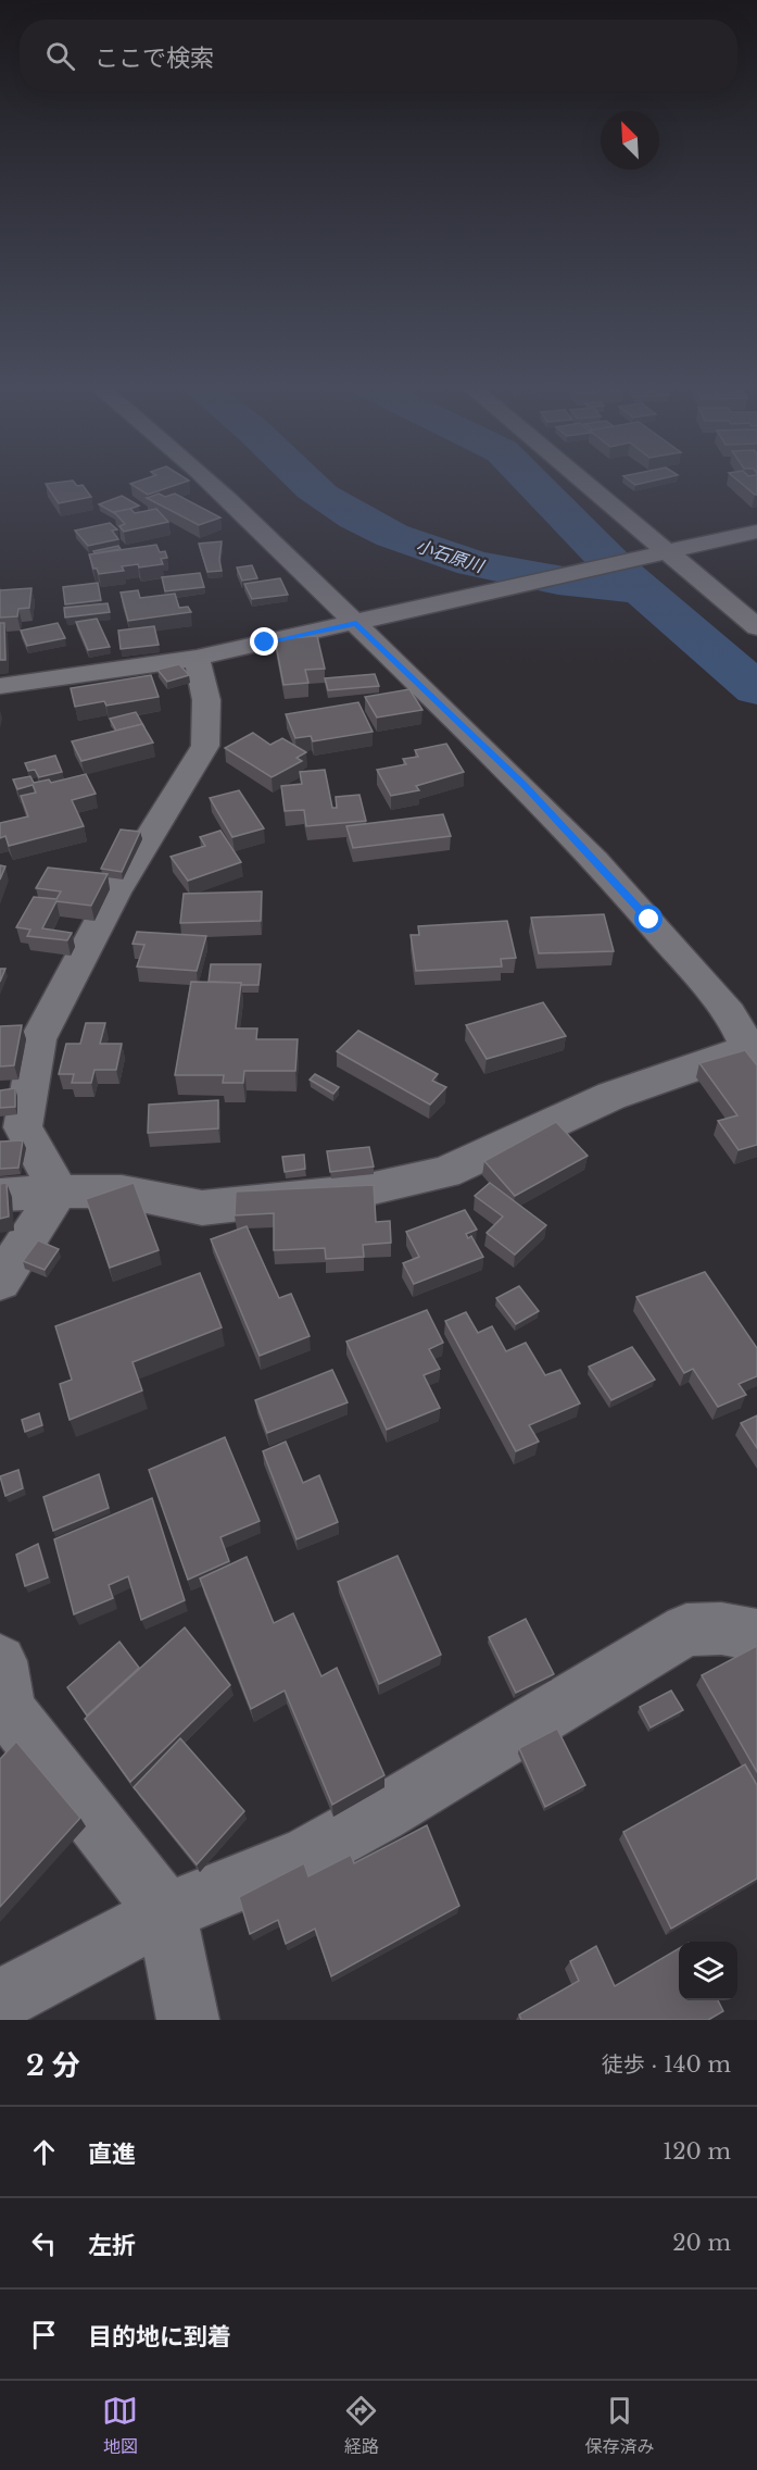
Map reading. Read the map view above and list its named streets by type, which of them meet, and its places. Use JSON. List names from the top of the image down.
{
  "water": ["小石原川"],
  "north": "top left",
  "page": {
    "search": "ここで検索",
    "heading": ["2 分", "徒歩 · 140 m"],
    "list": [
      ["直進", "120 m"],
      ["左折", "20 m"],
      "目的地に到着"
    ],
    "nav": ["地図", "経路", "保存済み"]
  }
}
